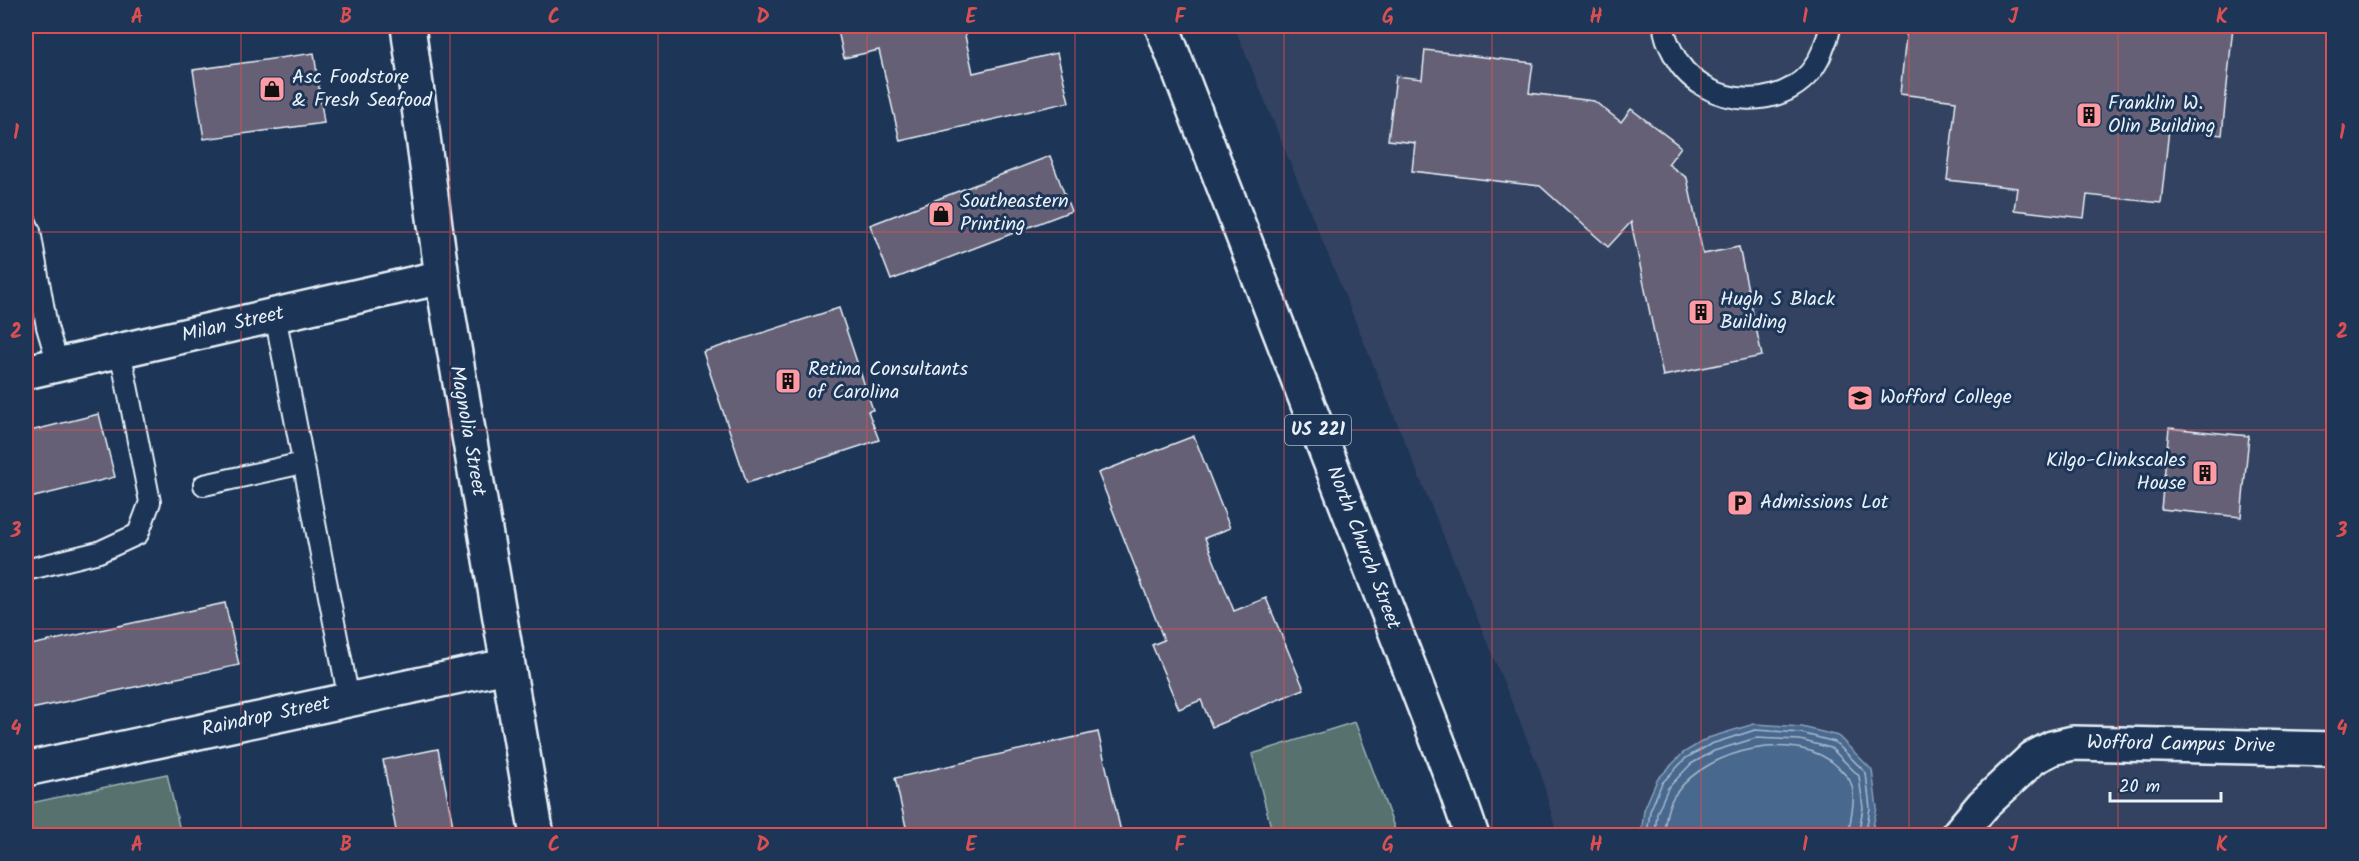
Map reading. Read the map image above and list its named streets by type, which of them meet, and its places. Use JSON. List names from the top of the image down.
{
  "streets": {
    "street": [
      "Milan Street",
      "US 221",
      "Magnolia Street",
      "North Church Street",
      "Raindrop Street",
      "Wofford Campus Drive"
    ]
  },
  "crossings": [
    ["Milan Street", "Magnolia Street"],
    ["Magnolia Street", "Raindrop Street"]
  ],
  "places": {
    "shop": ["Asc Foodstore & Fresh Seafood", "Southeastern Printing"],
    "building": [
      "Franklin W. Olin Building",
      "Hugh S Black Building",
      "Retina Consultants of Carolina",
      "Kilgo-Clinkscales House"
    ],
    "school or university": ["Wofford College"],
    "parking": ["Admissions Lot"]
  },
  "scale_bar": "20 m",
  "grid": {
    "columns": [
      "A",
      "B",
      "C",
      "D",
      "E",
      "F",
      "G",
      "H",
      "I",
      "J",
      "K"
    ],
    "rows": [
      "1",
      "2",
      "3",
      "4"
    ]
  }
}
